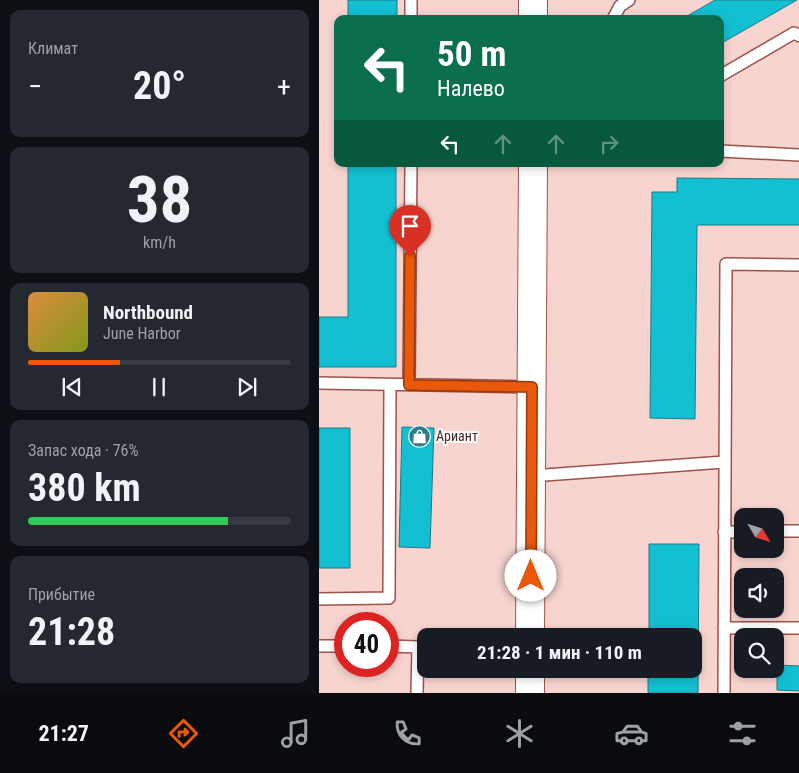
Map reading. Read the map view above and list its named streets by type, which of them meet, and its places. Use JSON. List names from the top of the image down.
{
  "places": {
    "shop": ["Ариант"]
  },
  "north": "bottom right",
  "page": {
    "tile": [
      "Климат",
      ["38", "km/h"],
      ["Запас хода · 76%", "380 km"],
      ["Прибытие", "21:28"]
    ],
    "turn": ["50 m", "Налево"],
    "heat": ["−", "20°", "+"],
    "song": ["Northbound", "June Harbor"],
    "limit": "40",
    "trip": "21:28 · 1 мин · 110 m",
    "tabs": "21:27"
  }
}
